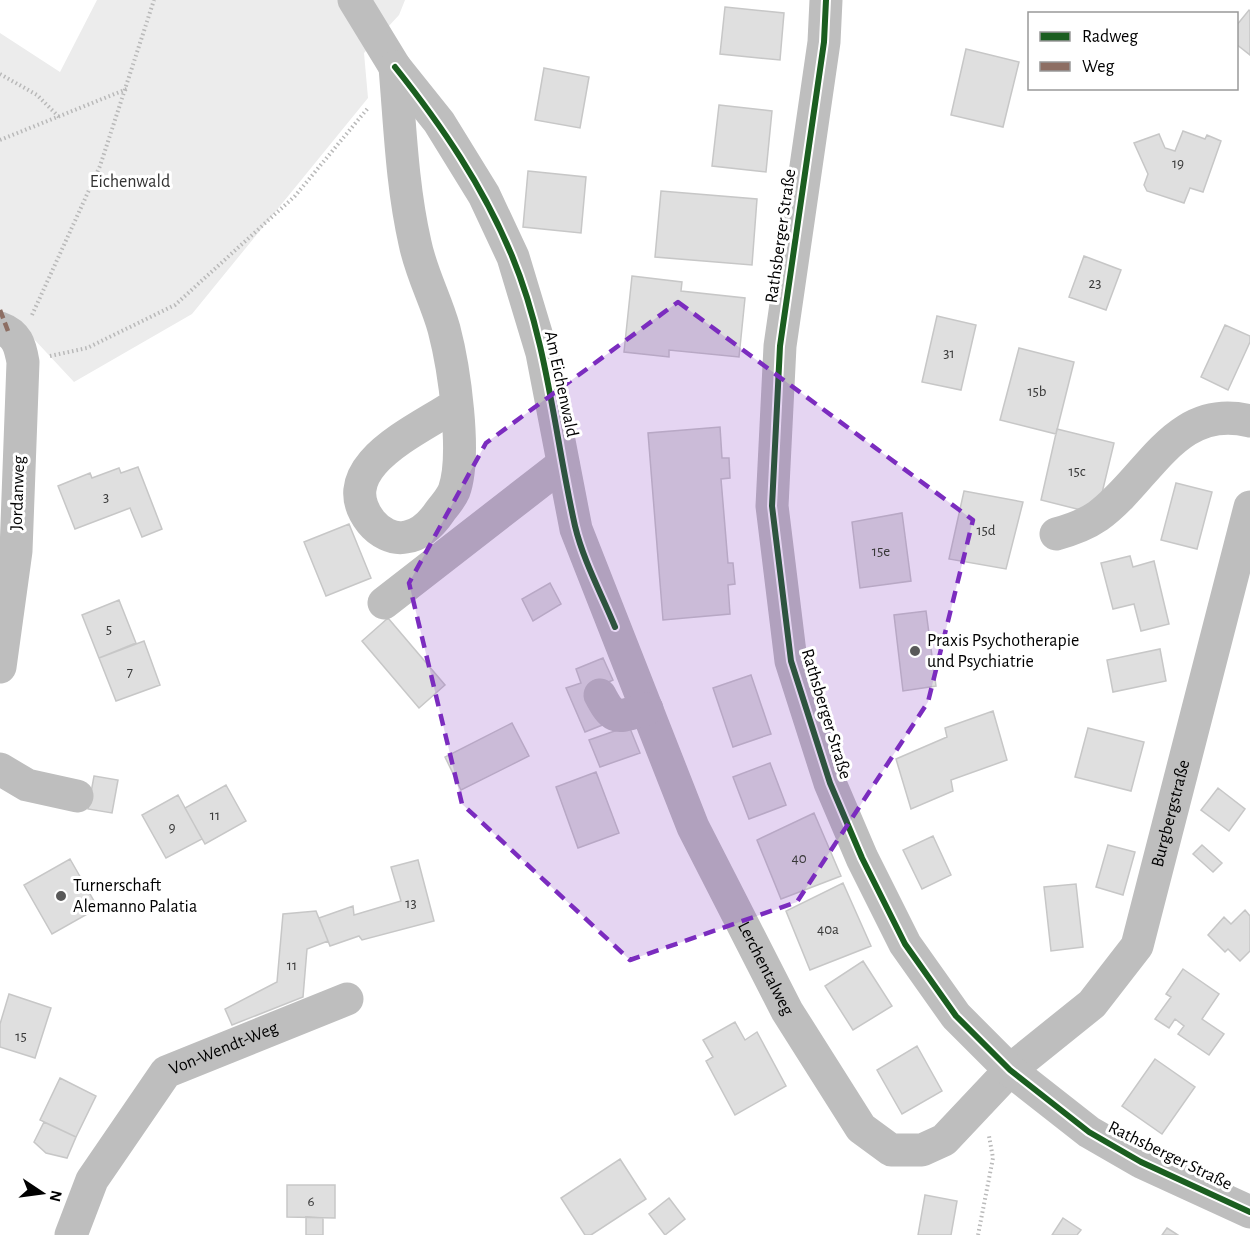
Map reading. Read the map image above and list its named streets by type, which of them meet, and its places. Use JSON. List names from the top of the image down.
{
  "streets": {
    "street": [
      "Rathsberger Straße",
      "Am Eichenwald",
      "Jordanweg",
      "Burgbergstraße",
      "Lerchentalweg",
      "Von-Wendt-Weg"
    ]
  },
  "crossings": [
    ["Rathsberger Straße", "Burgbergstraße"],
    ["Rathsberger Straße", "Lerchentalweg"],
    ["Am Eichenwald", "Lerchentalweg"],
    ["Burgbergstraße", "Lerchentalweg"]
  ],
  "parks": ["Eichenwald"],
  "places": ["Praxis Psychotherapie und Psychiatrie", "Turnerschaft Alemanno Palatia"],
  "house_numbers": [
    "19",
    "23",
    "31",
    "15b",
    "15c",
    "3",
    "15d",
    "15e",
    "5",
    "7",
    "11",
    "9",
    "40",
    "13",
    "40a",
    "11",
    "15",
    "6"
  ],
  "legend": ["Radweg", "Weg"],
  "north": "right"
}
